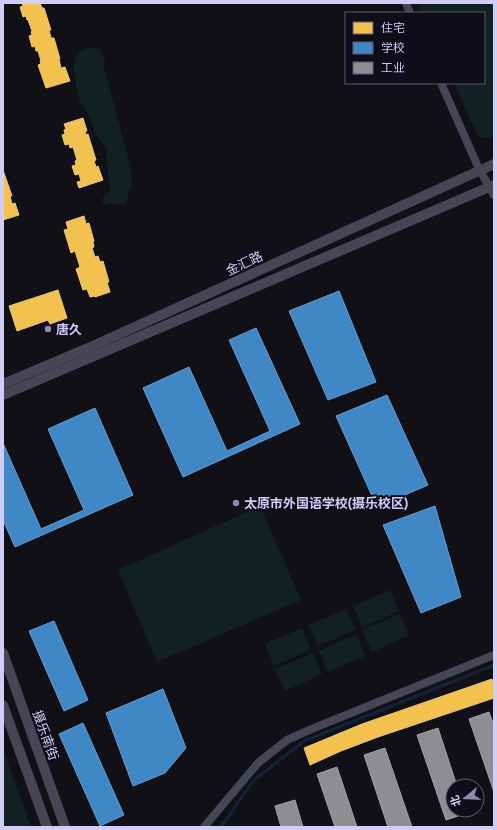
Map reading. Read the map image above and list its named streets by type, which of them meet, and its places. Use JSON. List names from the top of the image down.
{
  "streets": {
    "street": ["金汇路", "摄乐南街"]
  },
  "places": ["唐久", "太原市外国语学校(摄乐校区)"],
  "legend": ["住宅", "学校", "工业"],
  "north": "left"
}
